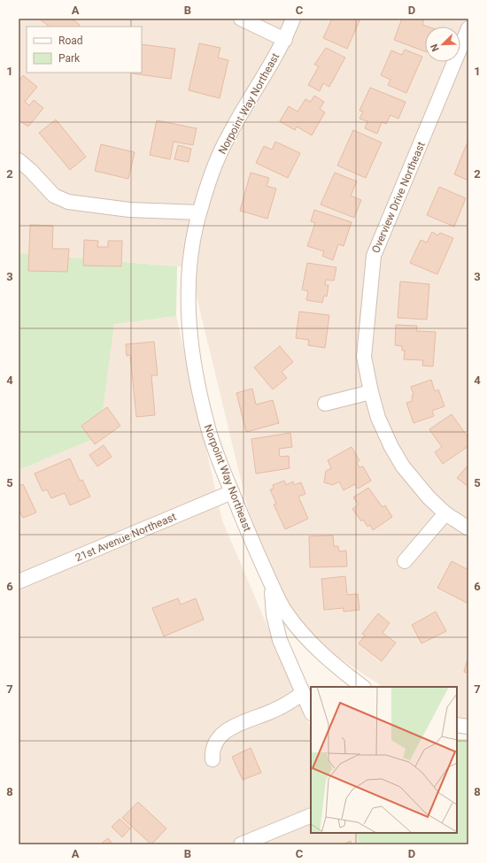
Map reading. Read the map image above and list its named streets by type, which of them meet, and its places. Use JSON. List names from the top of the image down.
{
  "streets": {
    "street": ["Norpoint Way Northeast", "Overview Drive Northeast", "21st Avenue Northeast"]
  },
  "crossings": [
    ["Norpoint Way Northeast", "21st Avenue Northeast"]
  ],
  "legend": ["Road", "Park"],
  "north": "bottom left",
  "grid": {
    "columns": [
      "A",
      "B",
      "C",
      "D"
    ],
    "rows": [
      "1",
      "2",
      "3",
      "4",
      "5",
      "6",
      "7",
      "8"
    ]
  }
}
